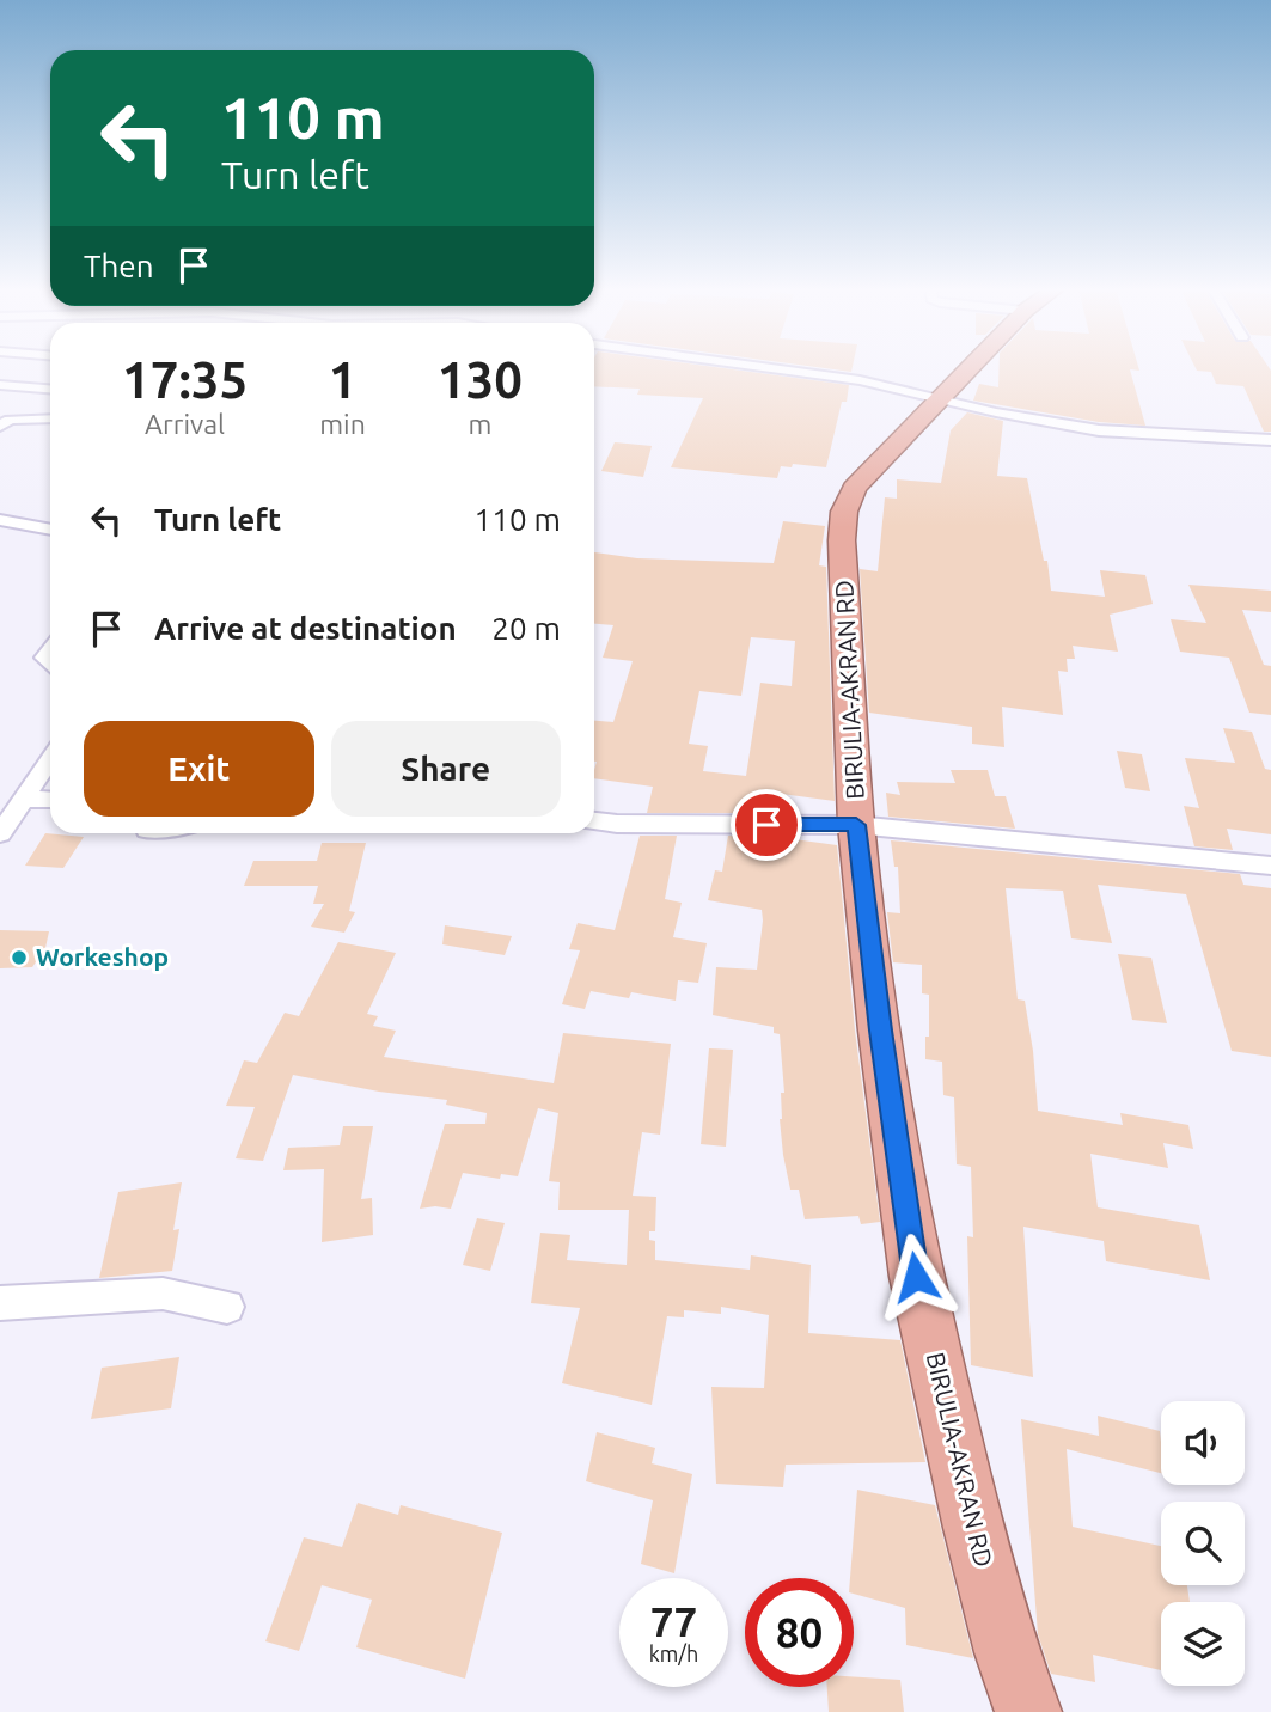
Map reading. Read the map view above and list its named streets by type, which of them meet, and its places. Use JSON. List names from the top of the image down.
{
  "streets": {
    "highway": ["BIRULIA-AKRAN RD"]
  },
  "places": ["Workeshop"],
  "page": {
    "turn": ["110 m", "Turn left"],
    "then": "Then",
    "eta": [
      "17:35",
      "Arrival",
      "1",
      "min",
      "130",
      "m"
    ],
    "list": [
      {
        "name": "Turn left",
        "value": "110 m"
      },
      {
        "name": "Arrive at destination",
        "value": "20 m"
      }
    ],
    "buttons": ["Exit", "Share"],
    "speed": "77 km/h",
    "limit": "80"
  }
}
